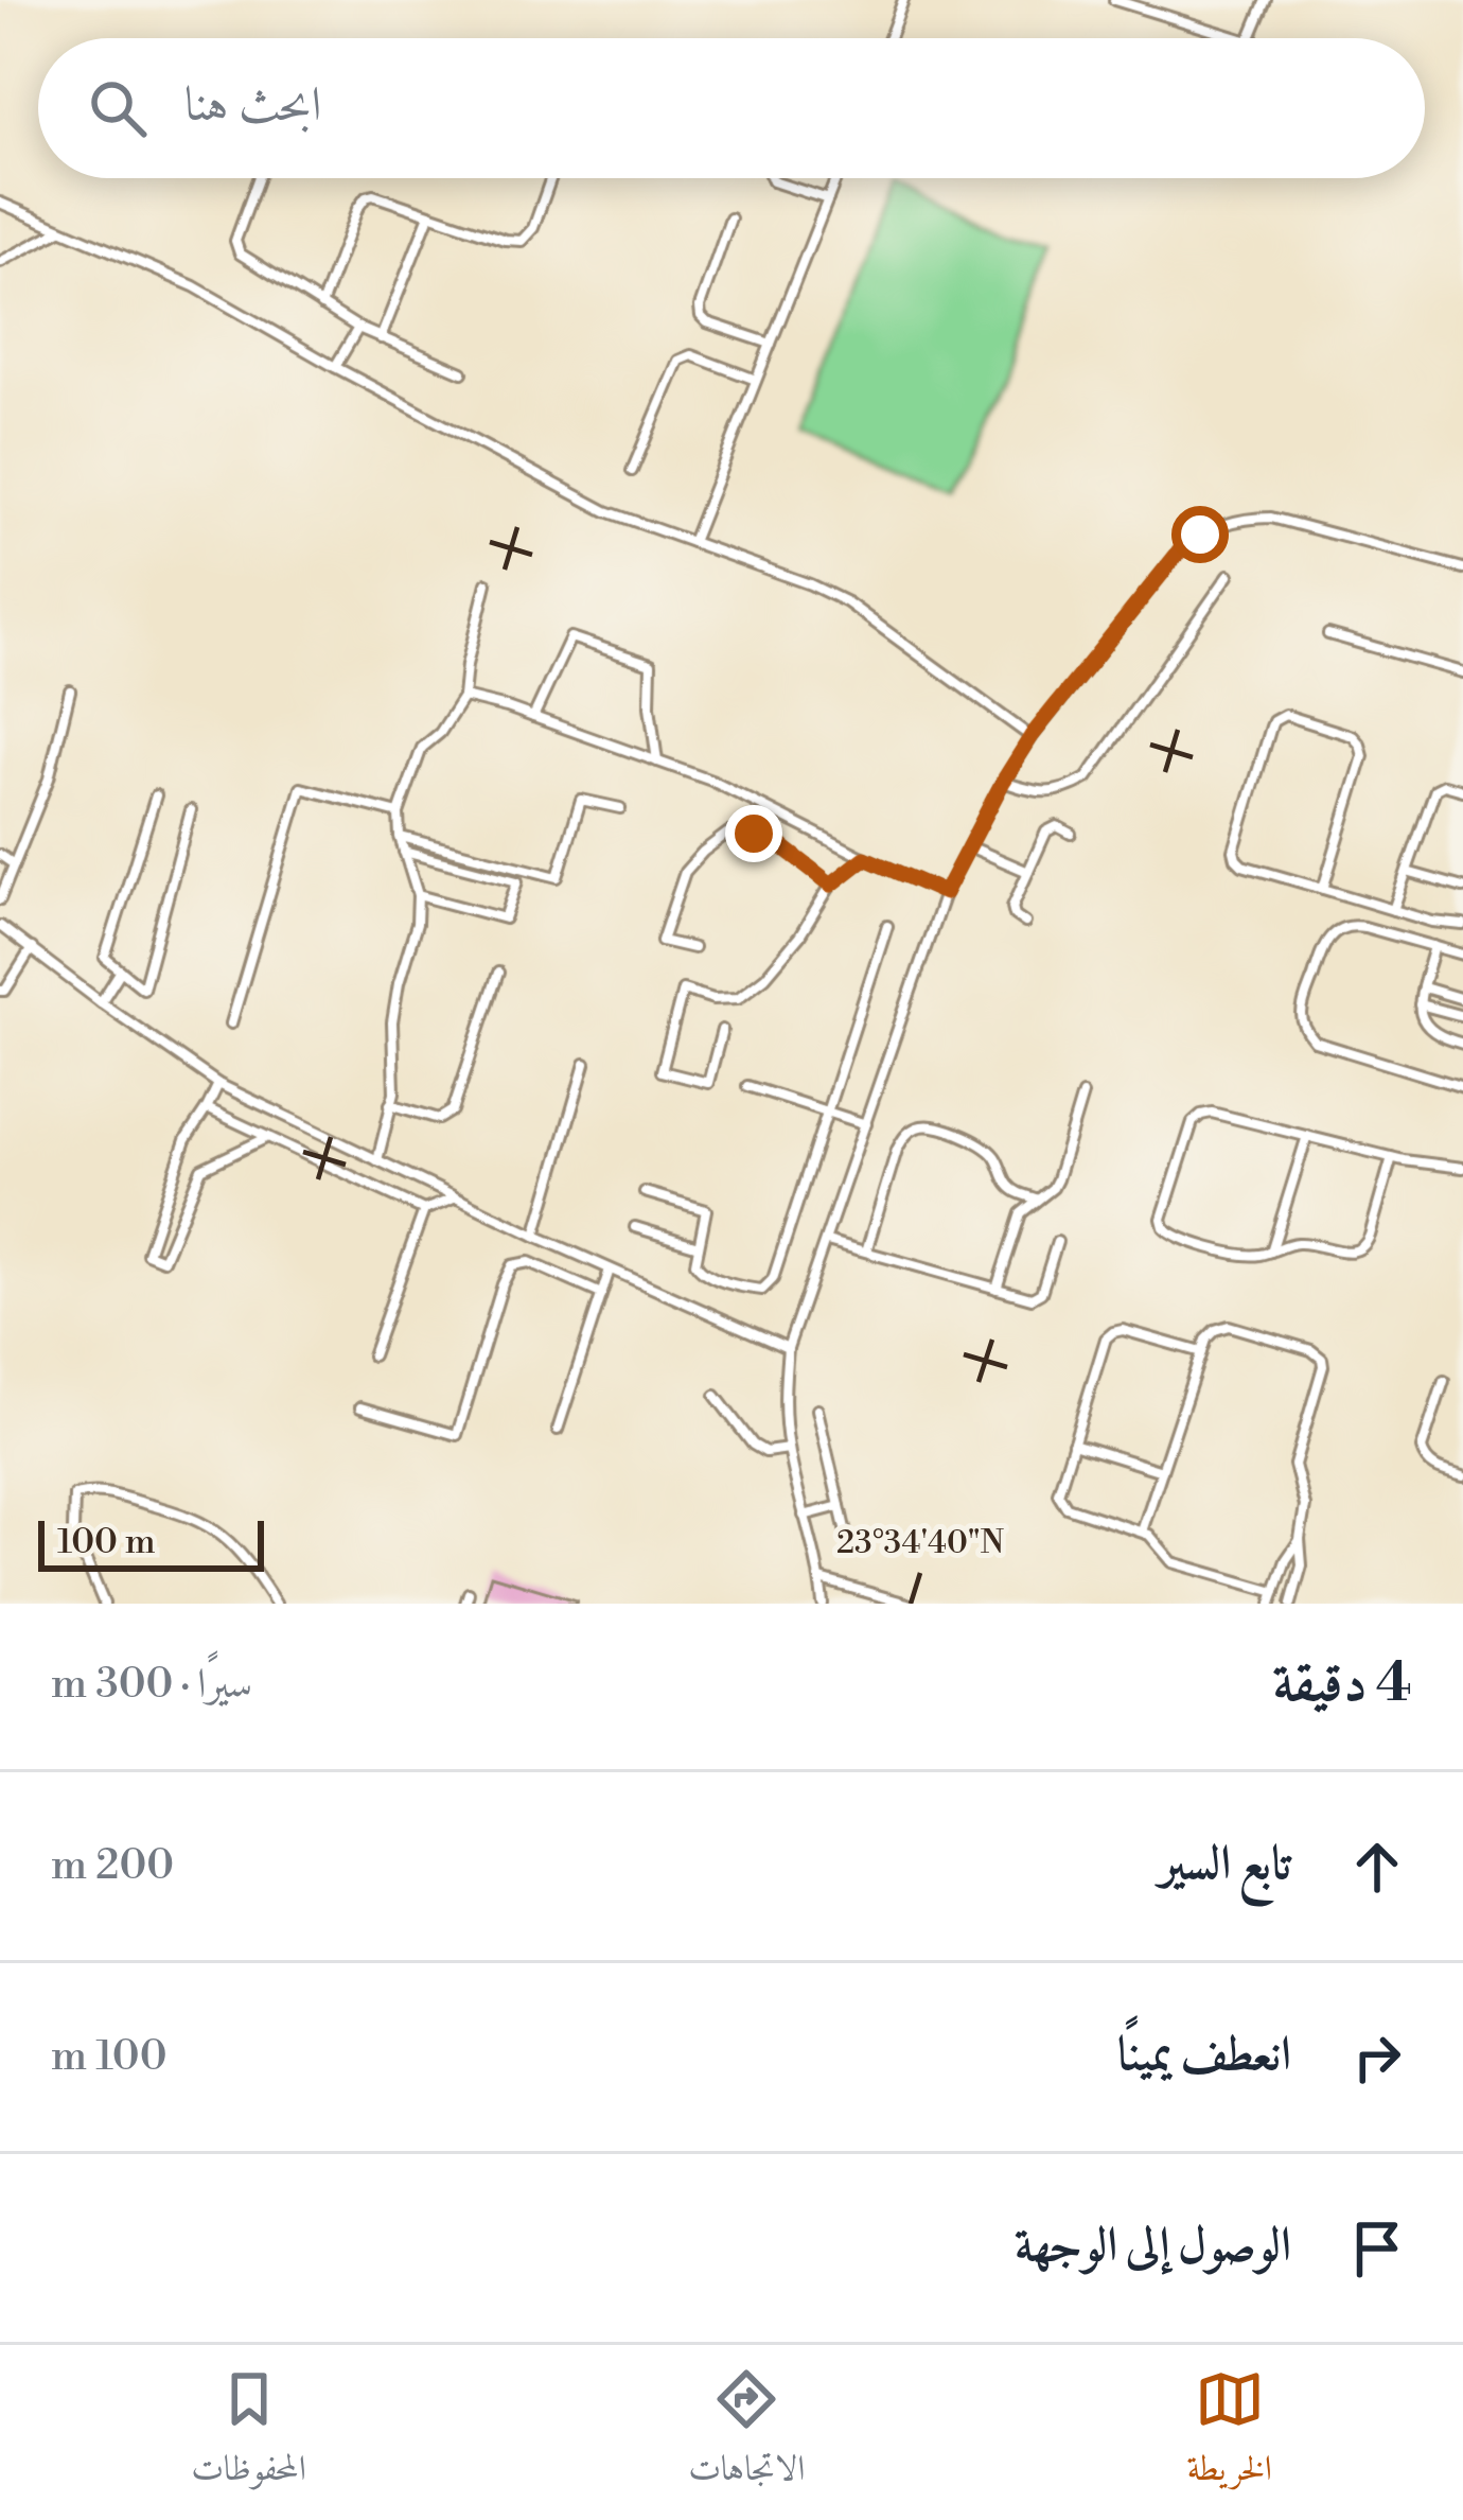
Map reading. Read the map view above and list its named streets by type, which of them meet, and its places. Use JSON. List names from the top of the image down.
{
  "scale_bar": "100 m",
  "page": {
    "search": "ابحث هنا",
    "scale": "100 m",
    "heading": ["4 دقيقة", "سيرًا · 300 m"],
    "list": [
      ["تابع السير", "200 m"],
      ["انعطف يمينًا", "100 m"],
      "الوصول إلى الوجهة"
    ],
    "nav": ["الخريطة", "الاتجاهات", "المحفوظات"]
  },
  "coordinates": ["23°34'40\"N"]
}
